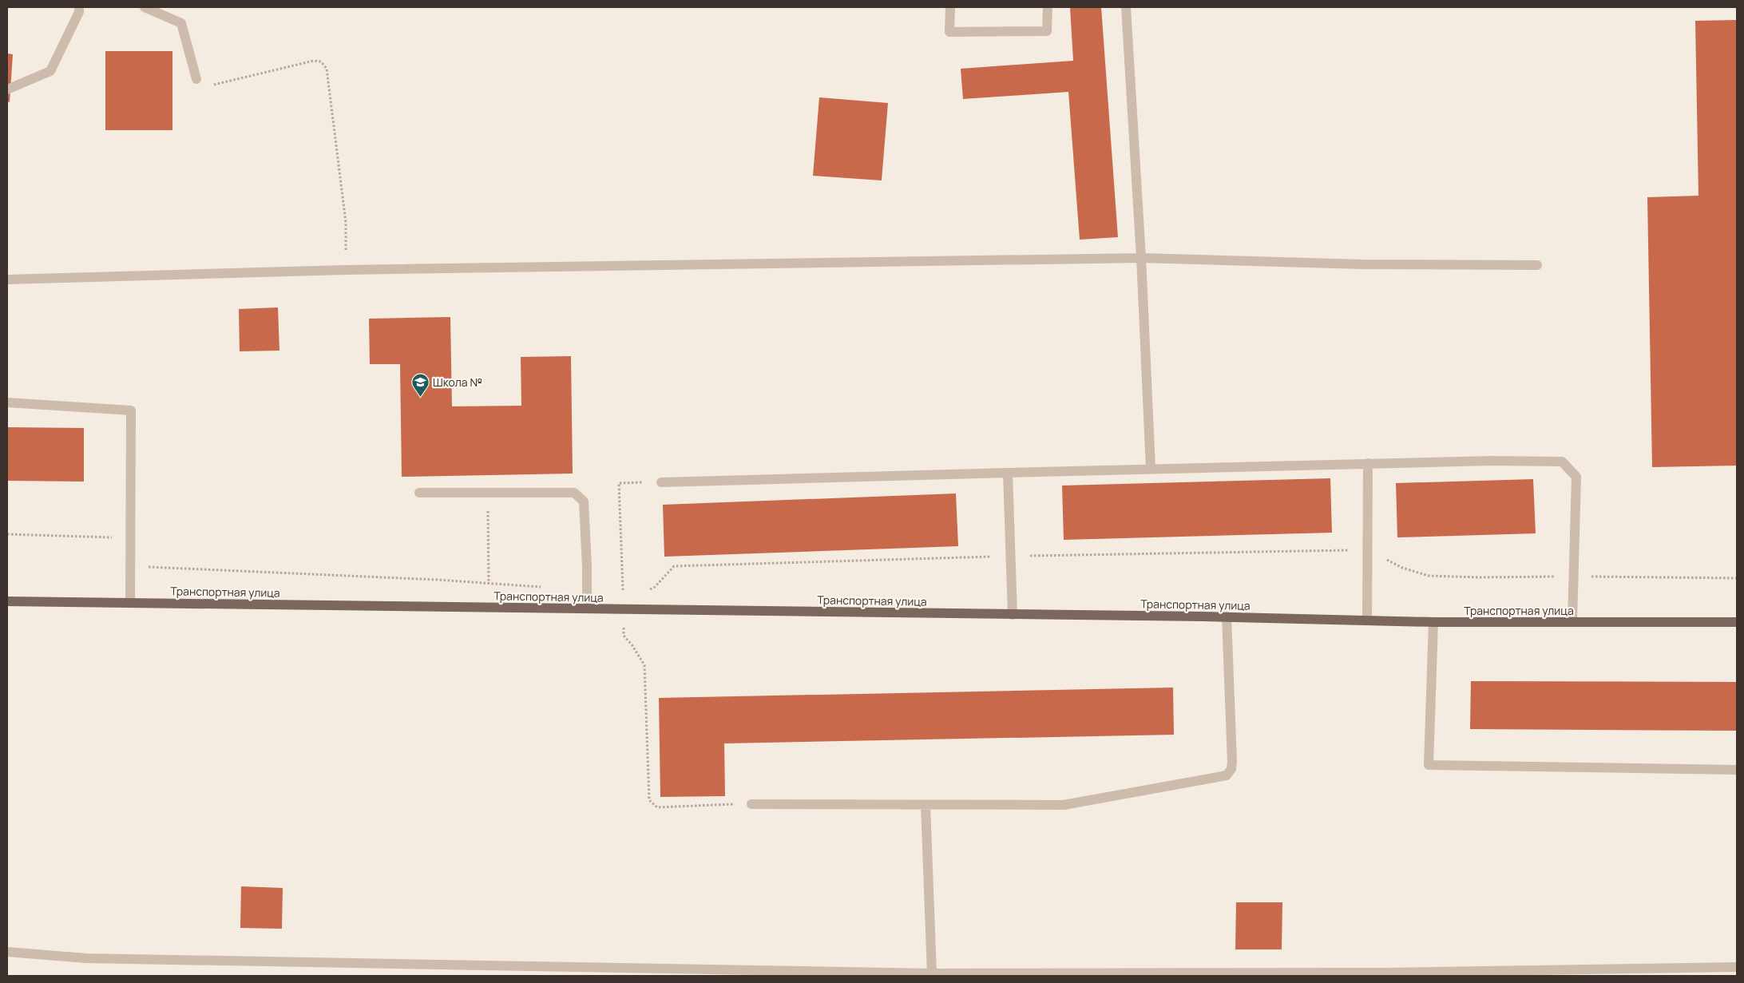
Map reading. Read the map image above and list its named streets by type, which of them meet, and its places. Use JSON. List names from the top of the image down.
{
  "streets": {
    "main road": ["Транспортная улица"]
  },
  "places": {
    "school or university": ["Школа №"]
  }
}
